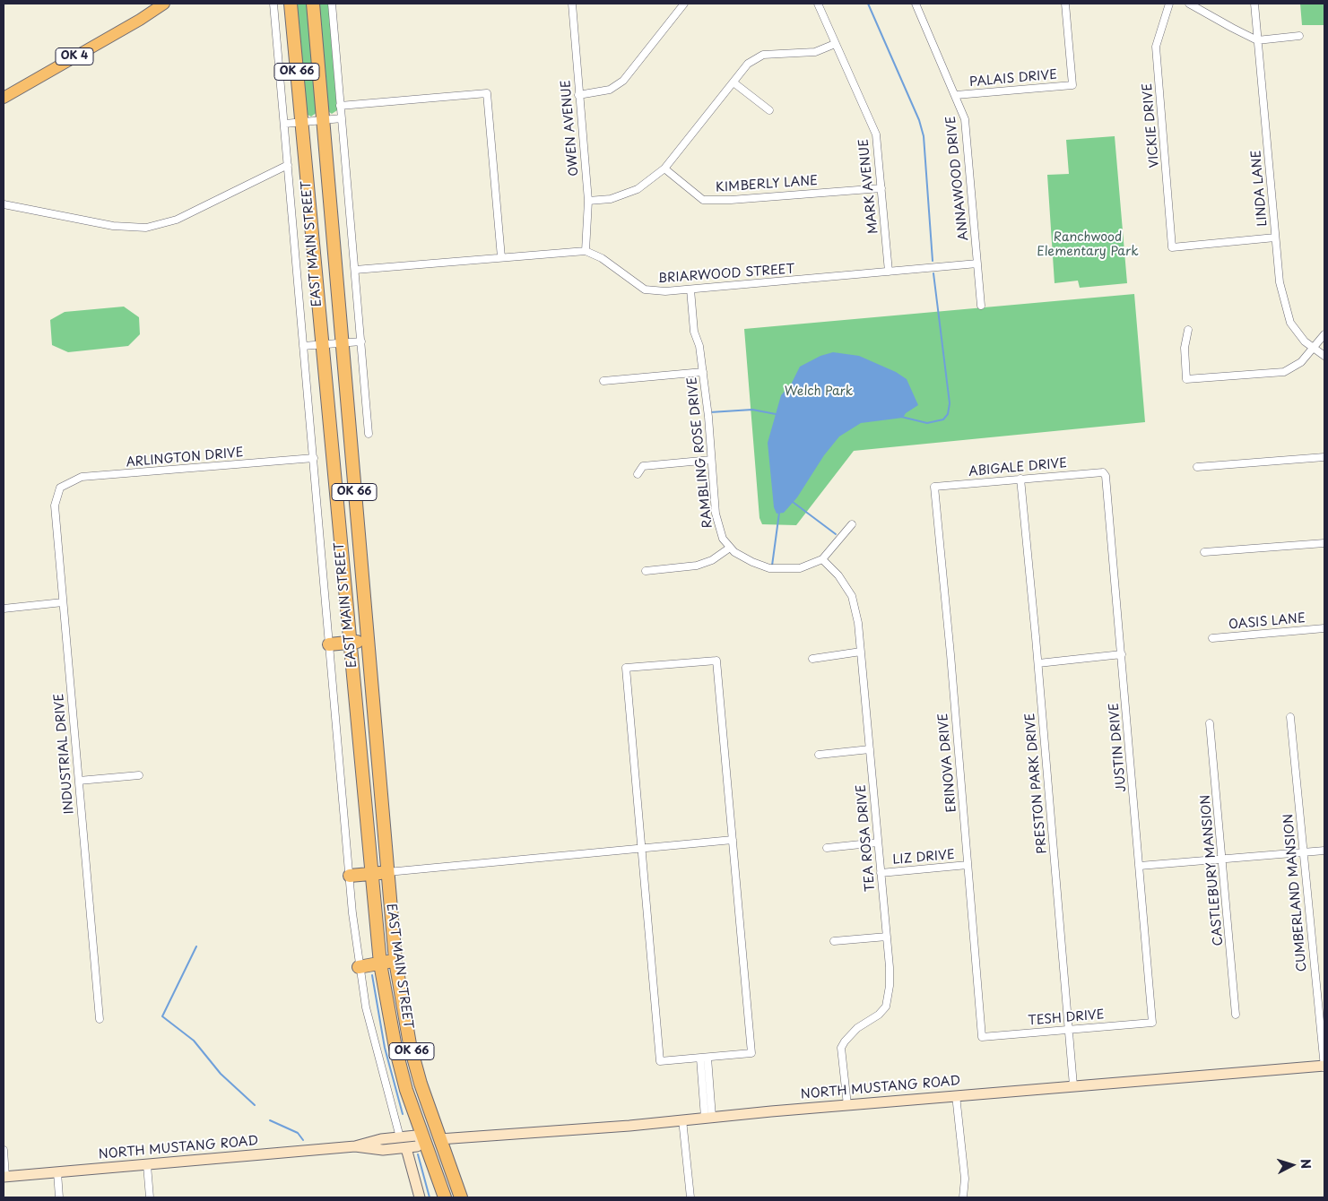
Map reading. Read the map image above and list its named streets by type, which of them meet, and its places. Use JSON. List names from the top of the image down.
{
  "streets": {
    "highway": ["OK 66", "EAST MAIN STREET"],
    "main road": ["OK 4"],
    "street": [
      "PALAIS DRIVE",
      "VICKIE DRIVE",
      "OWEN AVENUE",
      "ANNAWOOD DRIVE",
      "KIMBERLY LANE",
      "MARK AVENUE",
      "LINDA LANE",
      "BRIARWOOD STREET",
      "RAMBLING ROSE DRIVE",
      "ARLINGTON DRIVE",
      "ABIGALE DRIVE",
      "OASIS LANE",
      "JUSTIN DRIVE",
      "INDUSTRIAL DRIVE",
      "ERINOVA DRIVE",
      "PRESTON PARK DRIVE",
      "TEA ROSA DRIVE",
      "LIZ DRIVE",
      "CASTLEBURY MANSION",
      "CUMBERLAND MANSION",
      "TESH DRIVE",
      "NORTH MUSTANG ROAD"
    ]
  },
  "crossings": [
    ["PALAIS DRIVE", "ANNAWOOD DRIVE"],
    ["VICKIE DRIVE", "LINDA LANE"],
    ["OWEN AVENUE", "BRIARWOOD STREET"],
    ["ANNAWOOD DRIVE", "BRIARWOOD STREET"],
    ["KIMBERLY LANE", "MARK AVENUE"],
    ["MARK AVENUE", "BRIARWOOD STREET"],
    ["EAST MAIN STREET", "ARLINGTON DRIVE"],
    ["EAST MAIN STREET", "NORTH MUSTANG ROAD"],
    ["BRIARWOOD STREET", "RAMBLING ROSE DRIVE"],
    ["RAMBLING ROSE DRIVE", "TEA ROSA DRIVE"],
    ["ARLINGTON DRIVE", "INDUSTRIAL DRIVE"],
    ["ABIGALE DRIVE", "JUSTIN DRIVE"],
    ["ABIGALE DRIVE", "ERINOVA DRIVE"],
    ["ABIGALE DRIVE", "PRESTON PARK DRIVE"],
    ["JUSTIN DRIVE", "TESH DRIVE"],
    ["ERINOVA DRIVE", "LIZ DRIVE"],
    ["ERINOVA DRIVE", "TESH DRIVE"],
    ["PRESTON PARK DRIVE", "TESH DRIVE"],
    ["PRESTON PARK DRIVE", "NORTH MUSTANG ROAD"],
    ["TEA ROSA DRIVE", "LIZ DRIVE"],
    ["TEA ROSA DRIVE", "NORTH MUSTANG ROAD"],
    ["CUMBERLAND MANSION", "NORTH MUSTANG ROAD"]
  ],
  "parks": ["Ranchwood Elementary Park", "Welch Park"],
  "north": "right"
}
